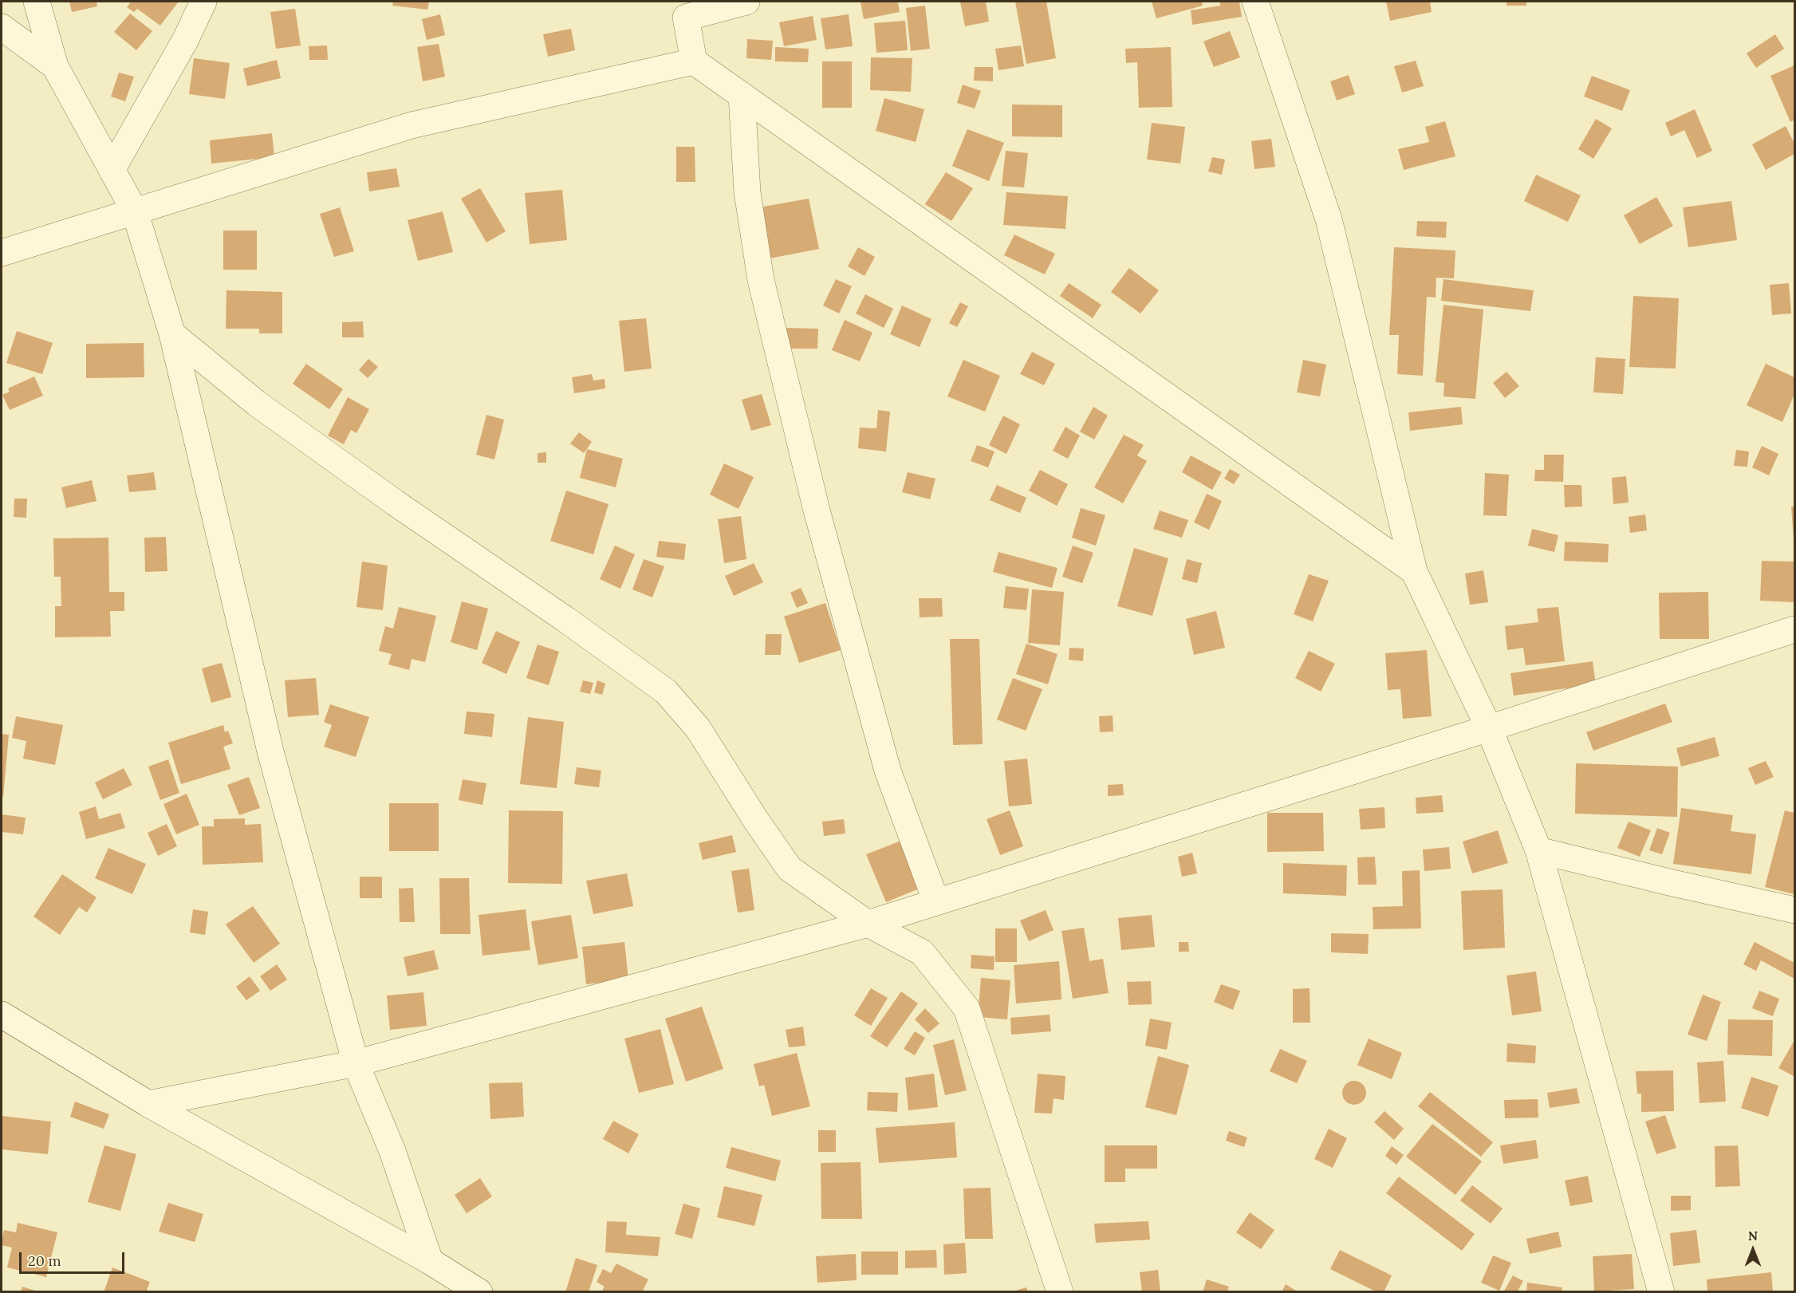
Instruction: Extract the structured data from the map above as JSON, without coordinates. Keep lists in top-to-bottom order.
{
  "scale_bar": "20 m",
  "north": "top"
}
